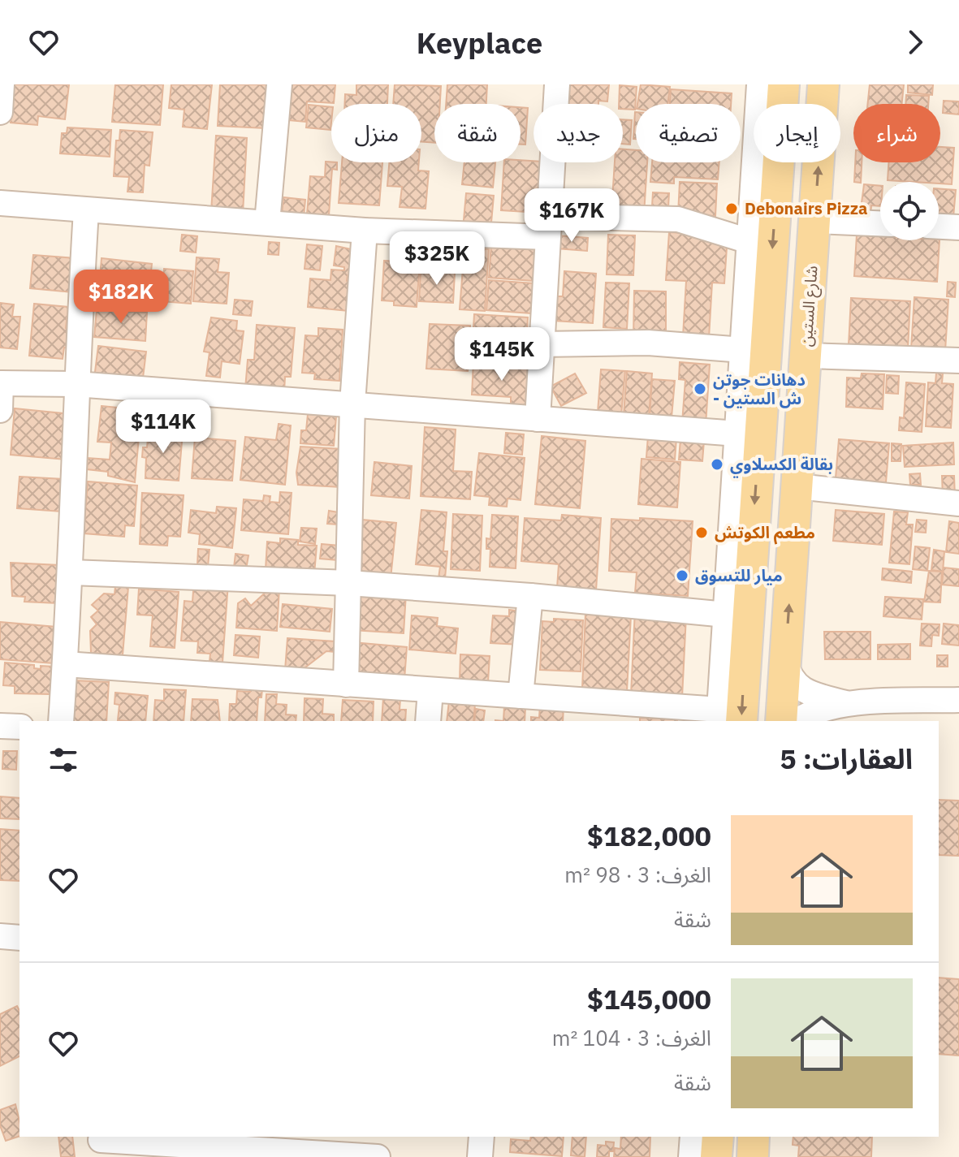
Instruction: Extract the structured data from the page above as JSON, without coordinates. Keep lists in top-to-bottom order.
{
  "streets": {
    "main road": ["شارع الستين"]
  },
  "places": [
    "Debonairs Pizza",
    "دهانات جوتن - ش الستين",
    "بقالة الكسلاوي",
    "مطعم الكوتش",
    "ميار للتسوق"
  ],
  "page": {
    "header": "Keyplace",
    "chip": [
      "شراء",
      "إيجار",
      "تصفية",
      "جديد",
      "شقة",
      "منزل"
    ],
    "price": [
      "$167K",
      "$325K",
      "$182K",
      "$145K",
      "$114K"
    ],
    "heading": "العقارات: 5",
    "list": [
      {
        "name": "$182,000",
        "note": "الغرف: 3 · 98 m² · شقة"
      },
      {
        "name": "$145,000",
        "note": "الغرف: 3 · 104 m² · شقة"
      }
    ]
  }
}
